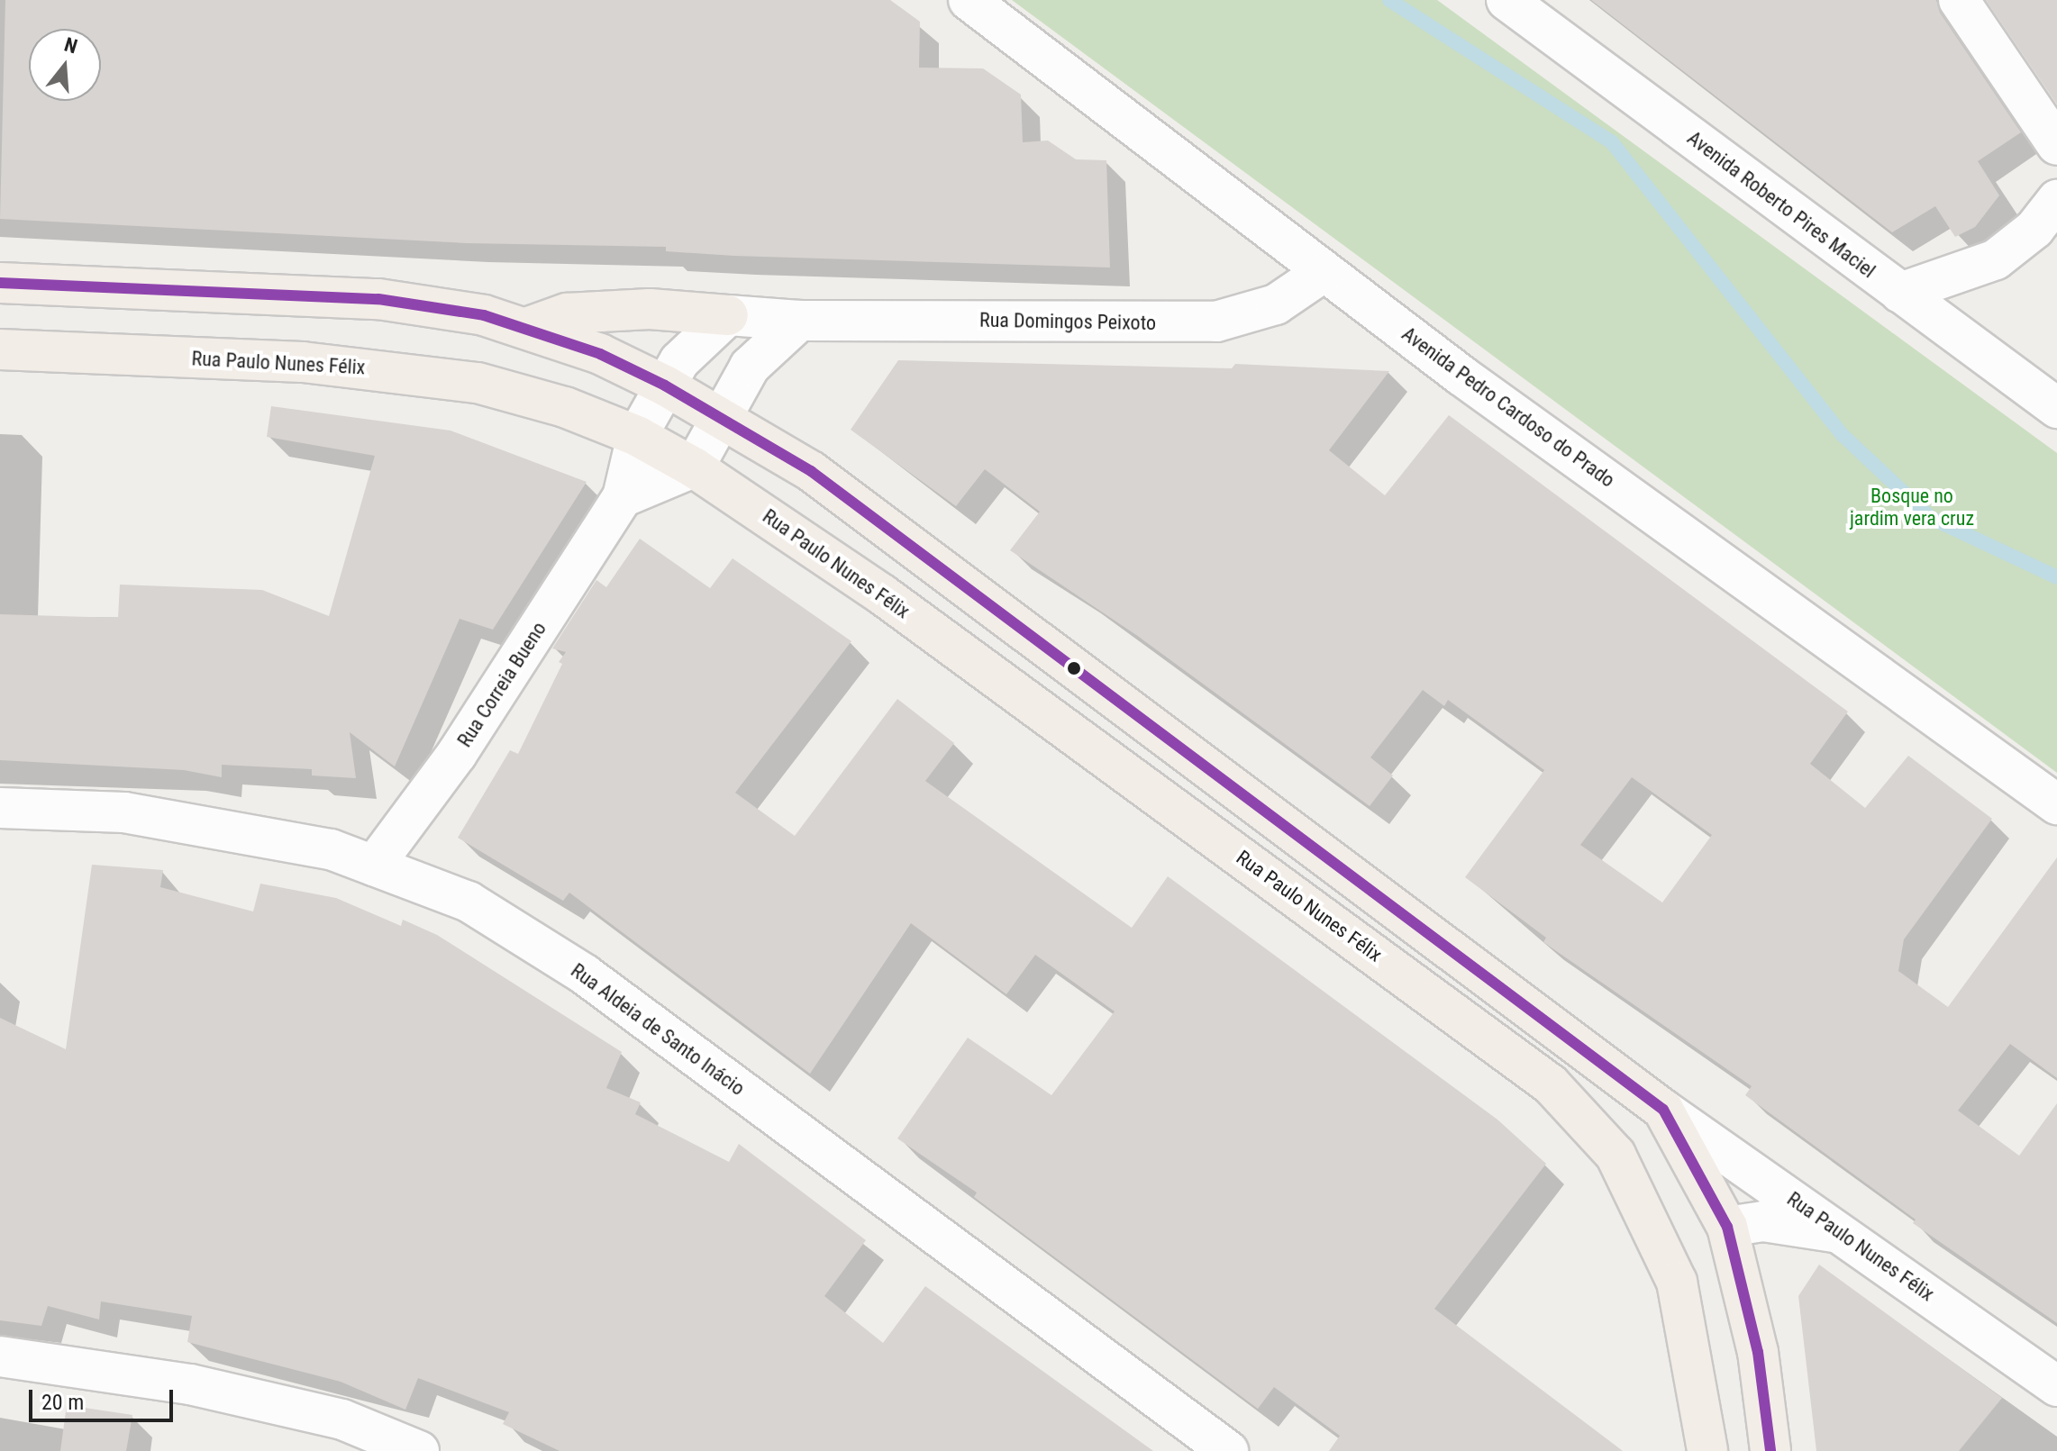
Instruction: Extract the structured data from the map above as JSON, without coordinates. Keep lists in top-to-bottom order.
{
  "streets": {
    "main road": ["Rua Paulo Nunes Félix"],
    "street": [
      "Avenida Roberto Pires Maciel",
      "Rua Domingos Peixoto",
      "Avenida Pedro Cardoso do Prado",
      "Rua Correia Bueno",
      "Rua Aldeia de Santo Inácio"
    ]
  },
  "crossings": [
    ["Rua Domingos Peixoto", "Avenida Pedro Cardoso do Prado"],
    ["Rua Paulo Nunes Félix", "Rua Correia Bueno"],
    ["Rua Correia Bueno", "Rua Aldeia de Santo Inácio"]
  ],
  "parks": ["Bosque no jardim vera cruz"],
  "scale_bar": "20 m",
  "north": "top"
}
